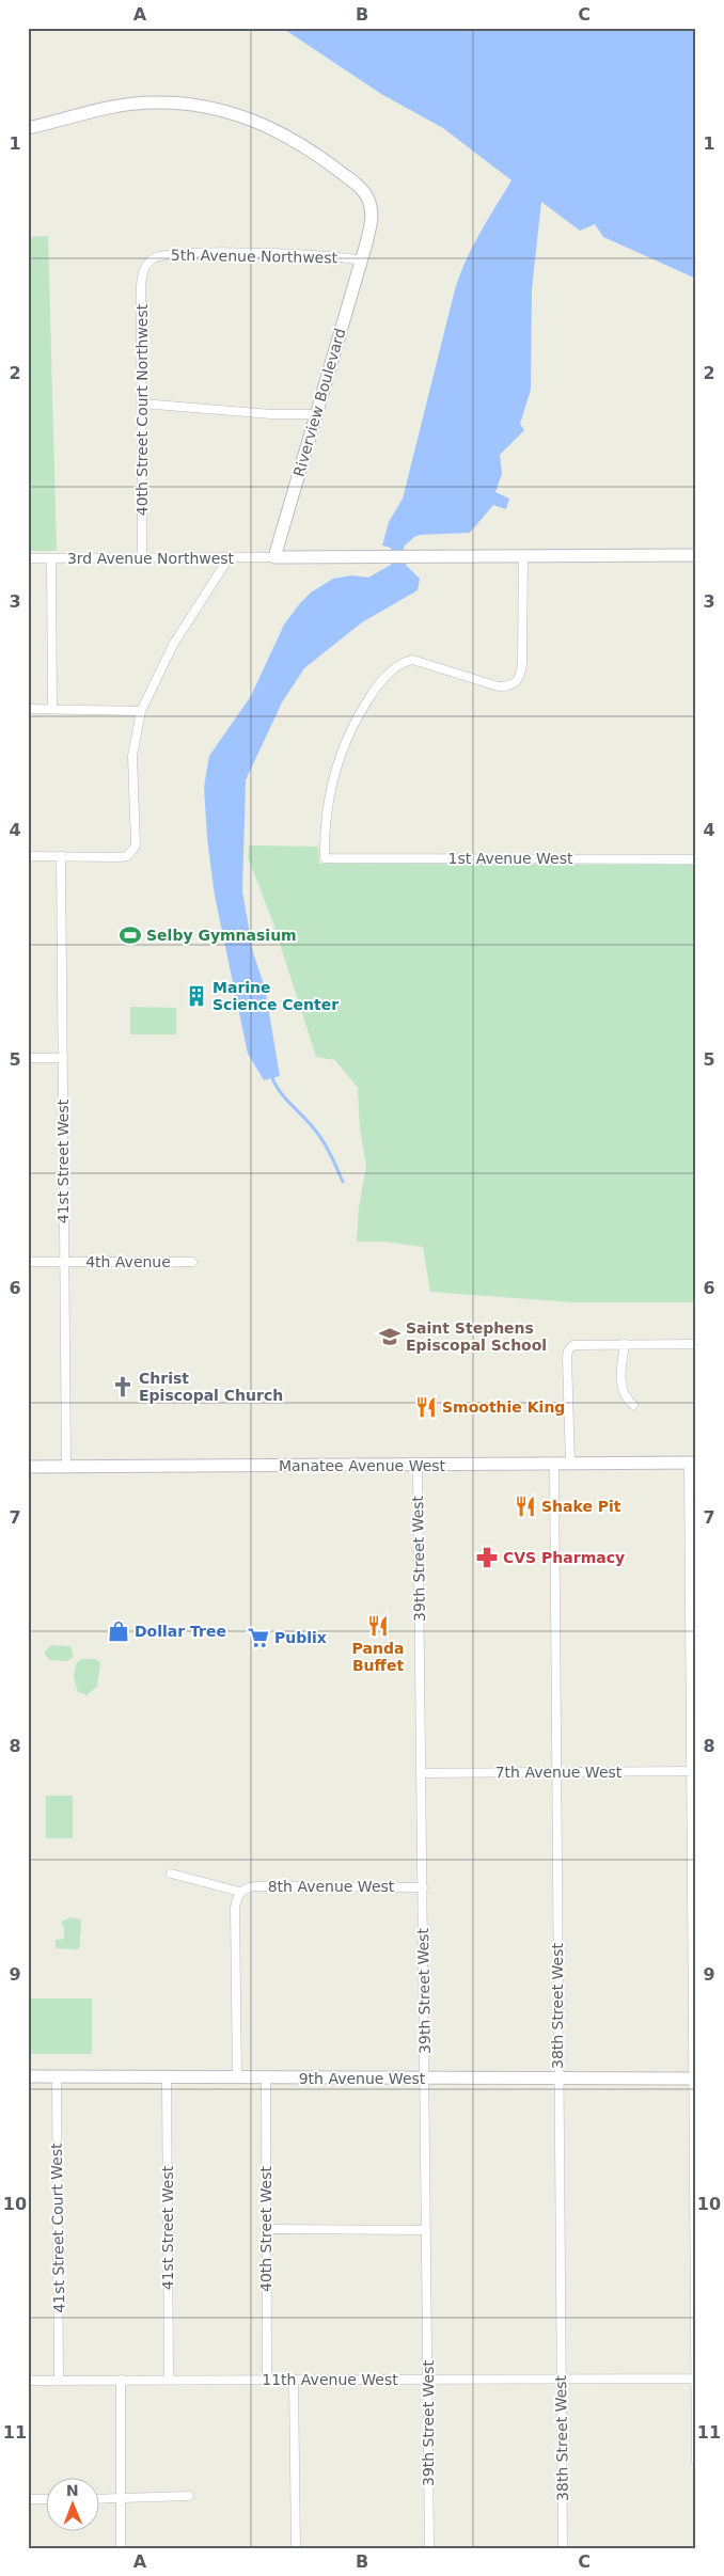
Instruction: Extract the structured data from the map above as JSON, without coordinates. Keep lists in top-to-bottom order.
{
  "streets": {
    "street": [
      "5th Avenue Northwest",
      "Riverview Boulevard",
      "40th Street Court Northwest",
      "3rd Avenue Northwest",
      "1st Avenue West",
      "41st Street West",
      "4th Avenue",
      "Manatee Avenue West",
      "39th Street West",
      "7th Avenue West",
      "8th Avenue West",
      "38th Street West",
      "9th Avenue West",
      "41st Street Court West",
      "40th Street West",
      "11th Avenue West"
    ]
  },
  "crossings": [
    ["5th Avenue Northwest", "Riverview Boulevard"],
    ["5th Avenue Northwest", "40th Street Court Northwest"],
    ["Riverview Boulevard", "3rd Avenue Northwest"],
    ["40th Street Court Northwest", "3rd Avenue Northwest"],
    ["41st Street West", "4th Avenue"],
    ["41st Street West", "Manatee Avenue West"],
    ["41st Street West", "9th Avenue West"],
    ["41st Street West", "11th Avenue West"],
    ["Manatee Avenue West", "39th Street West"],
    ["Manatee Avenue West", "38th Street West"],
    ["39th Street West", "7th Avenue West"],
    ["39th Street West", "8th Avenue West"],
    ["39th Street West", "9th Avenue West"],
    ["39th Street West", "11th Avenue West"],
    ["7th Avenue West", "38th Street West"],
    ["38th Street West", "9th Avenue West"],
    ["38th Street West", "11th Avenue West"],
    ["9th Avenue West", "41st Street Court West"],
    ["9th Avenue West", "40th Street West"],
    ["41st Street Court West", "11th Avenue West"],
    ["40th Street West", "11th Avenue West"]
  ],
  "places": {
    "sports": ["Selby Gymnasium"],
    "building": ["Marine Science Center"],
    "school or university": ["Saint Stephens Episcopal School"],
    "church": ["Christ Episcopal Church"],
    "restaurant": ["Smoothie King", "Shake Pit", "Panda Buffet"],
    "pharmacy": ["CVS Pharmacy"],
    "shop": ["Dollar Tree"],
    "supermarket": ["Publix"]
  },
  "north": "top",
  "grid": {
    "columns": ["A", "B", "C"],
    "rows": [
      "1",
      "2",
      "3",
      "4",
      "5",
      "6",
      "7",
      "8",
      "9",
      "10",
      "11"
    ]
  }
}
